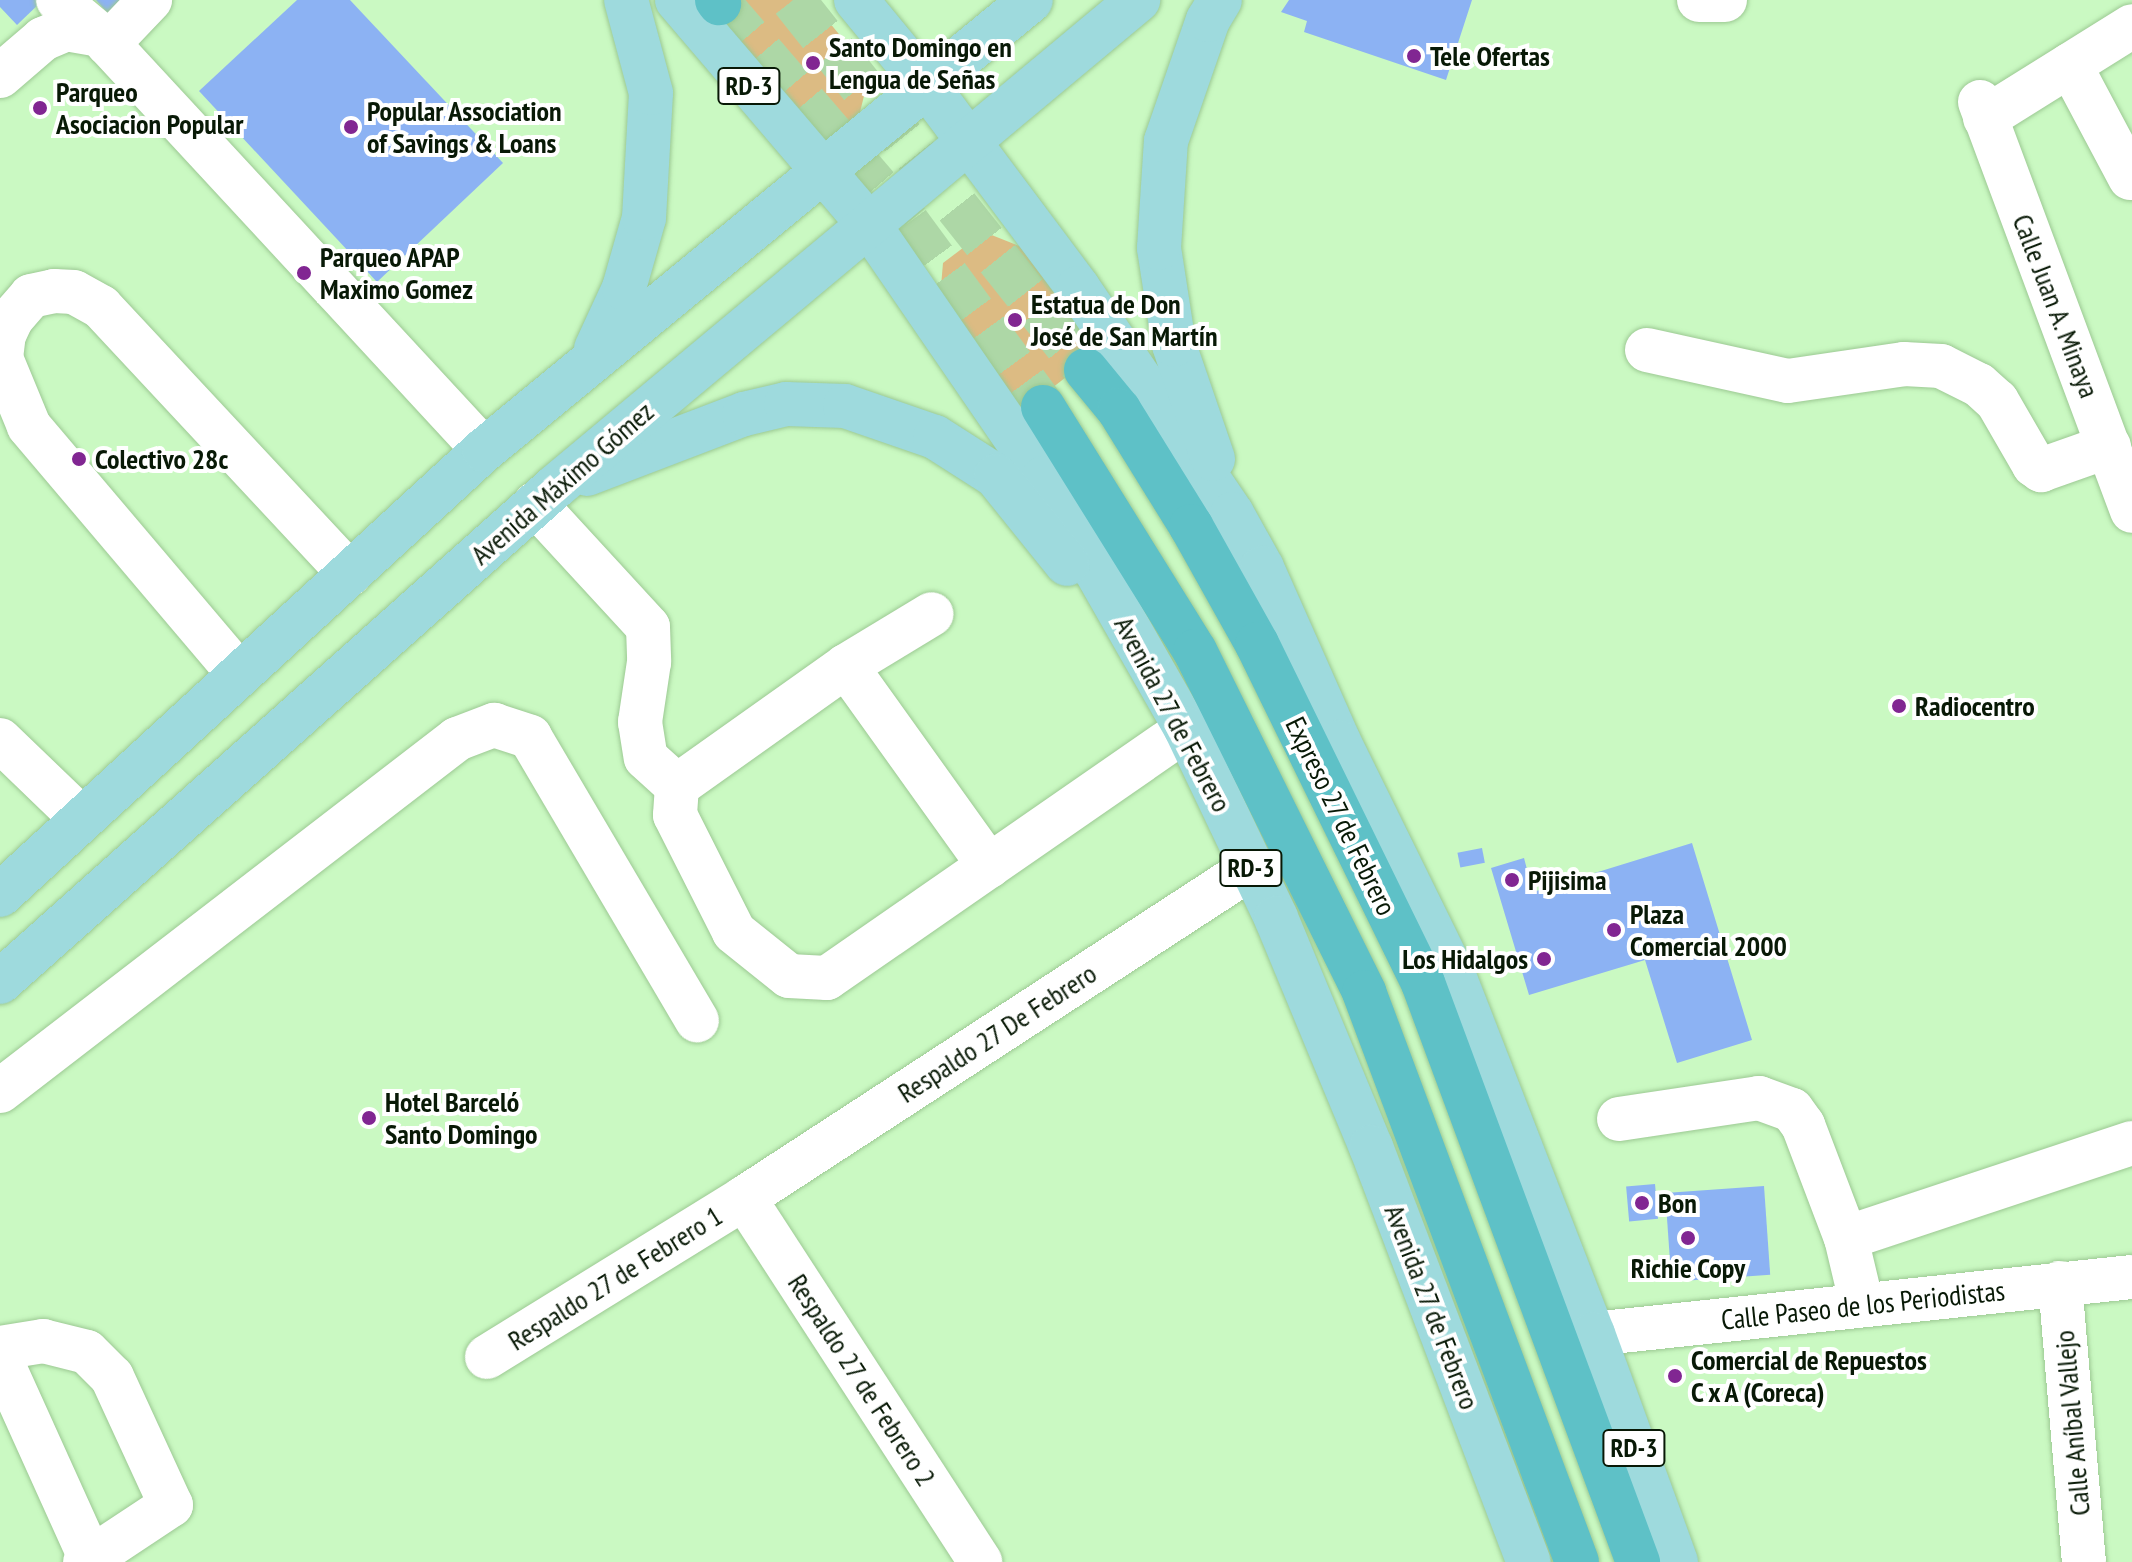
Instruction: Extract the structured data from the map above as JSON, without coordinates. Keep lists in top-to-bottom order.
{
  "streets": {
    "highway": ["RD-3", "Expreso 27 de Febrero"],
    "main road": ["Avenida Máximo Gómez", "Avenida 27 de Febrero"],
    "street": [
      "Calle Juan A. Minaya",
      "Respaldo 27 De Febrero",
      "Respaldo 27 de Febrero 1",
      "Calle Paseo de los Periodistas",
      "Respaldo 27 de Febrero 2",
      "Calle Aníbal Vallejo"
    ]
  },
  "crossings": [
    ["RD-3", "Avenida Máximo Gómez"],
    ["RD-3", "Calle Paseo de los Periodistas"],
    ["Avenida Máximo Gómez", "Avenida 27 de Febrero"],
    ["Avenida 27 de Febrero", "Respaldo 27 De Febrero"],
    ["Respaldo 27 De Febrero", "Respaldo 27 de Febrero 1"],
    ["Respaldo 27 De Febrero", "Respaldo 27 de Febrero 2"],
    ["Respaldo 27 de Febrero 1", "Respaldo 27 de Febrero 2"],
    ["Calle Paseo de los Periodistas", "Calle Aníbal Vallejo"]
  ],
  "places": [
    "Tele Ofertas",
    "Santo Domingo en Lengua de Señas",
    "Parqueo Asociacion Popular",
    "Popular Association of Savings & Loans",
    "Parqueo APAP Maximo Gomez",
    "Estatua de Don José de San Martín",
    "Colectivo 28c",
    "Radiocentro",
    "Pijisima",
    "Plaza Comercial 2000",
    "Los Hidalgos",
    "Hotel Barceló Santo Domingo",
    "Bon",
    "Richie Copy",
    "Comercial de Repuestos C x A (Coreca)"
  ]
}
